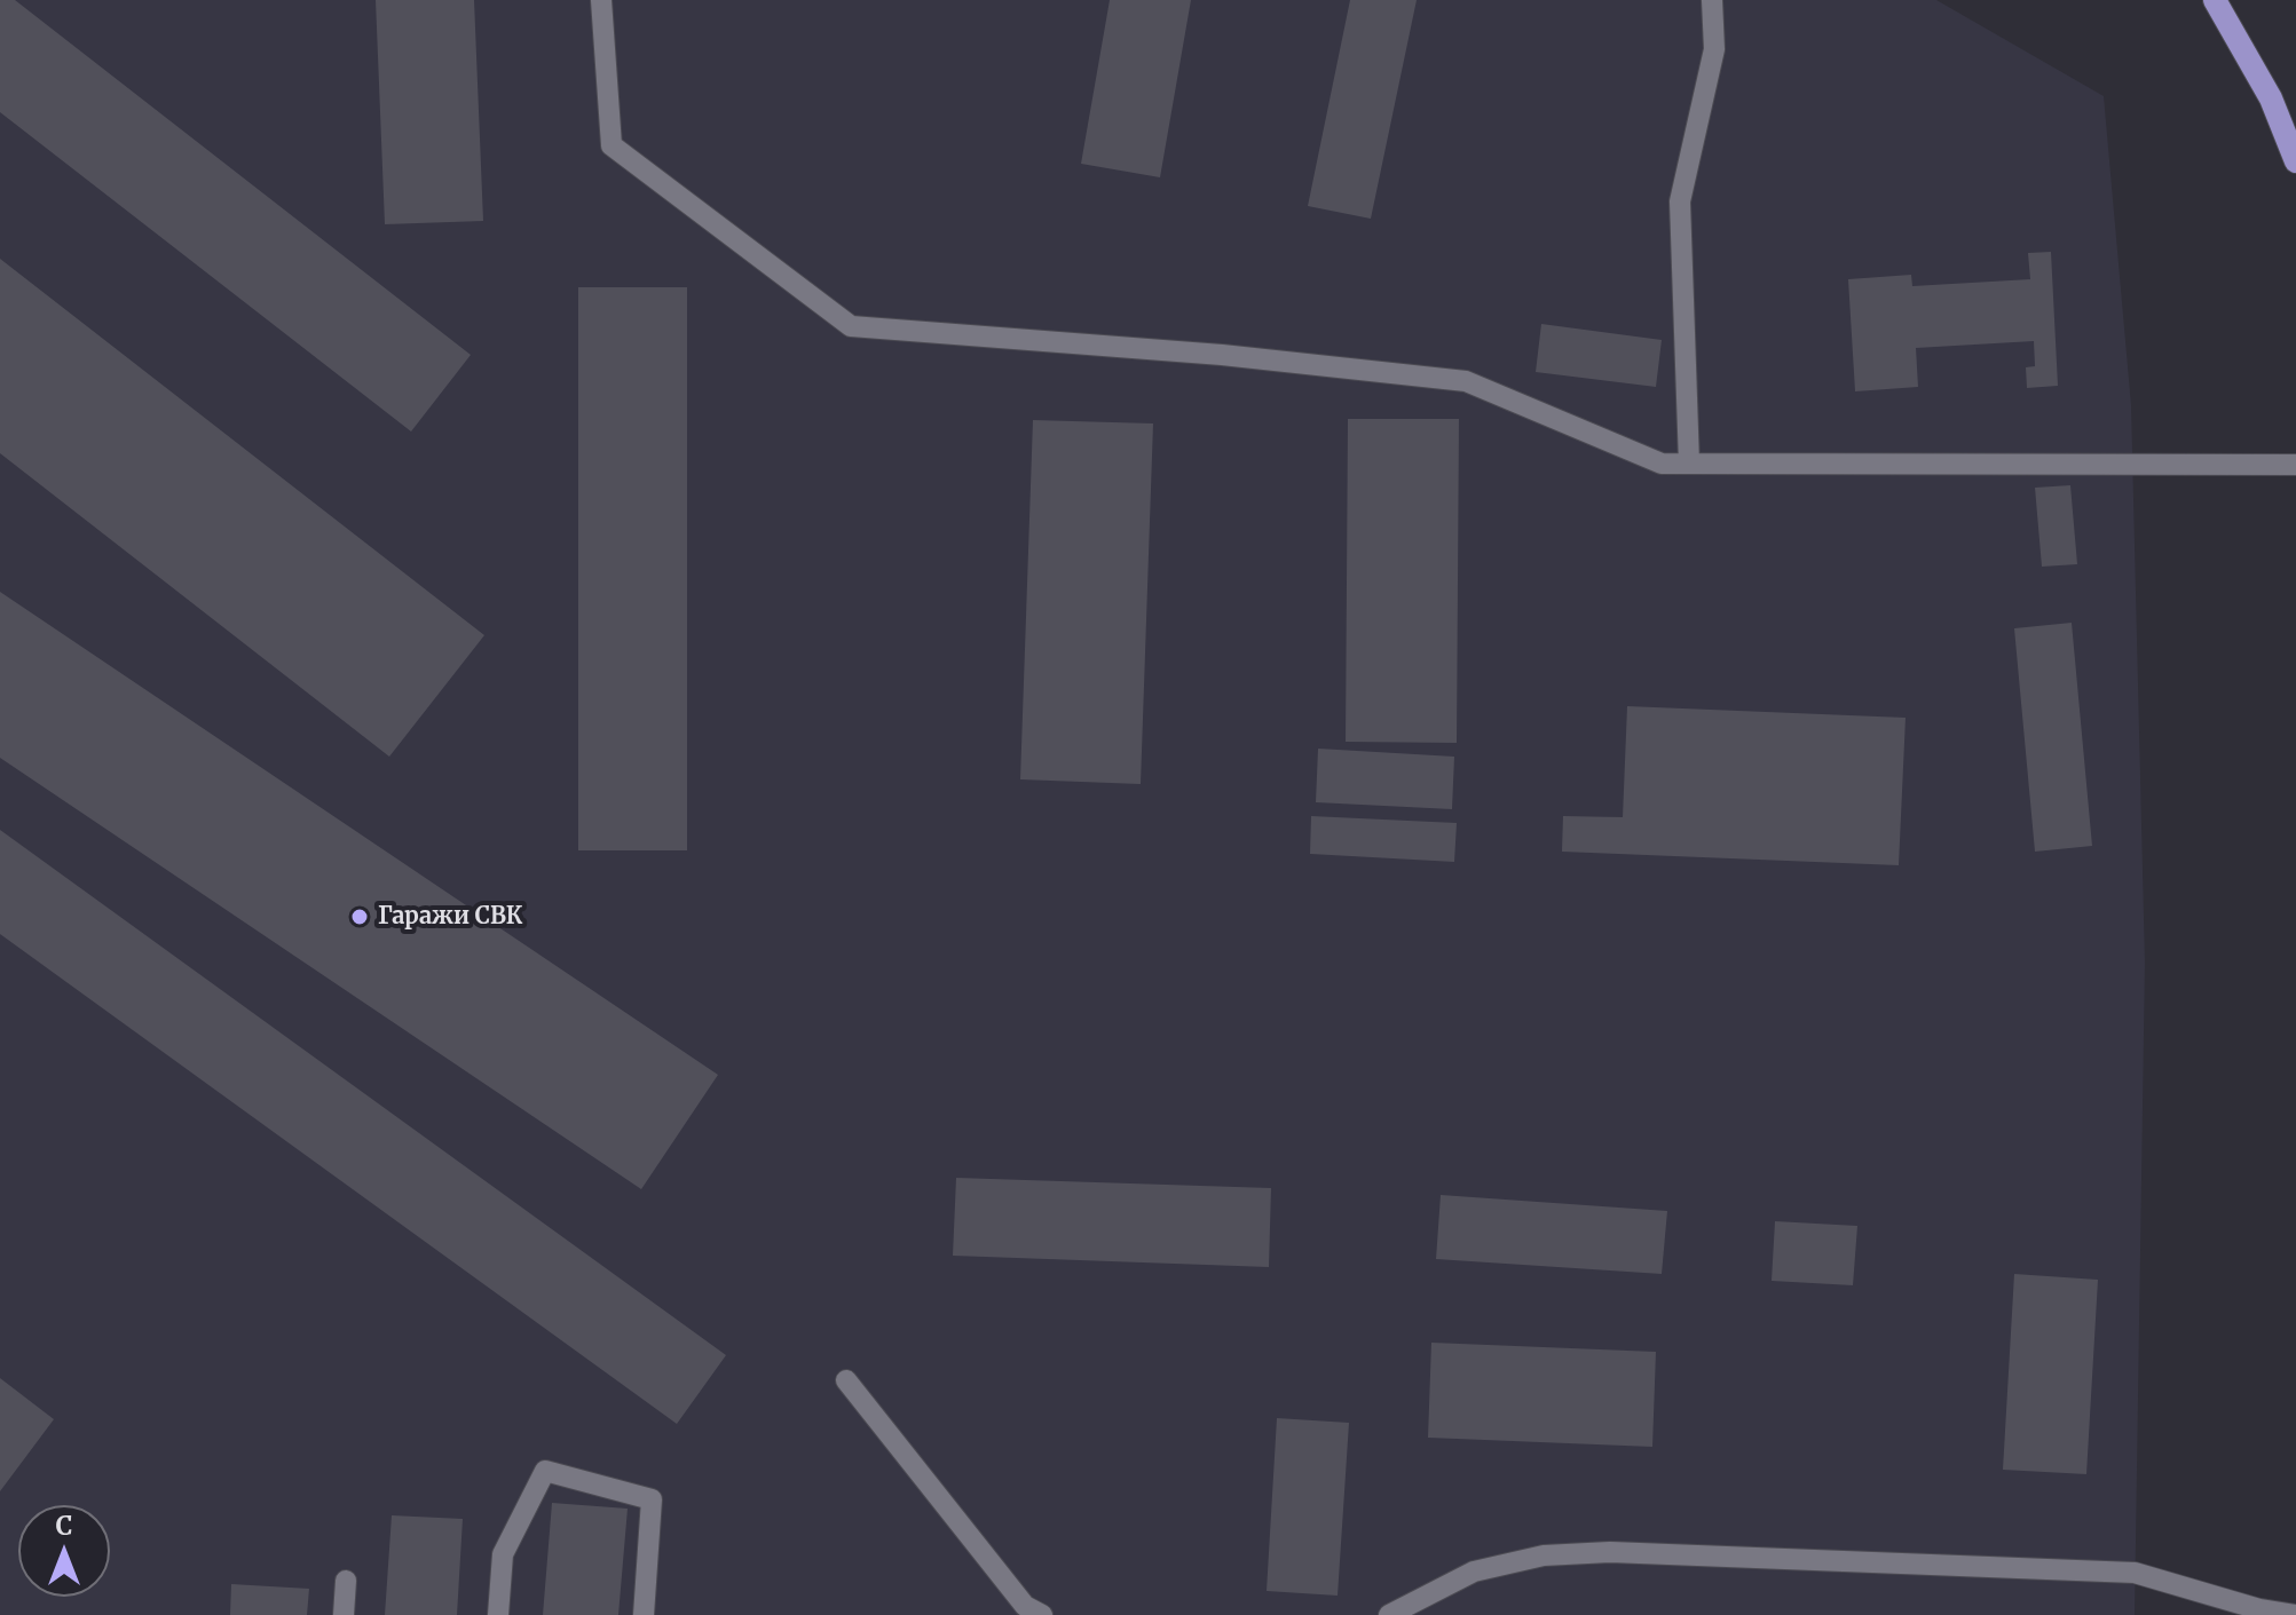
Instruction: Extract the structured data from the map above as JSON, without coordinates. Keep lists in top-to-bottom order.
{
  "places": ["Гаражи СВК"],
  "north": "top"
}
